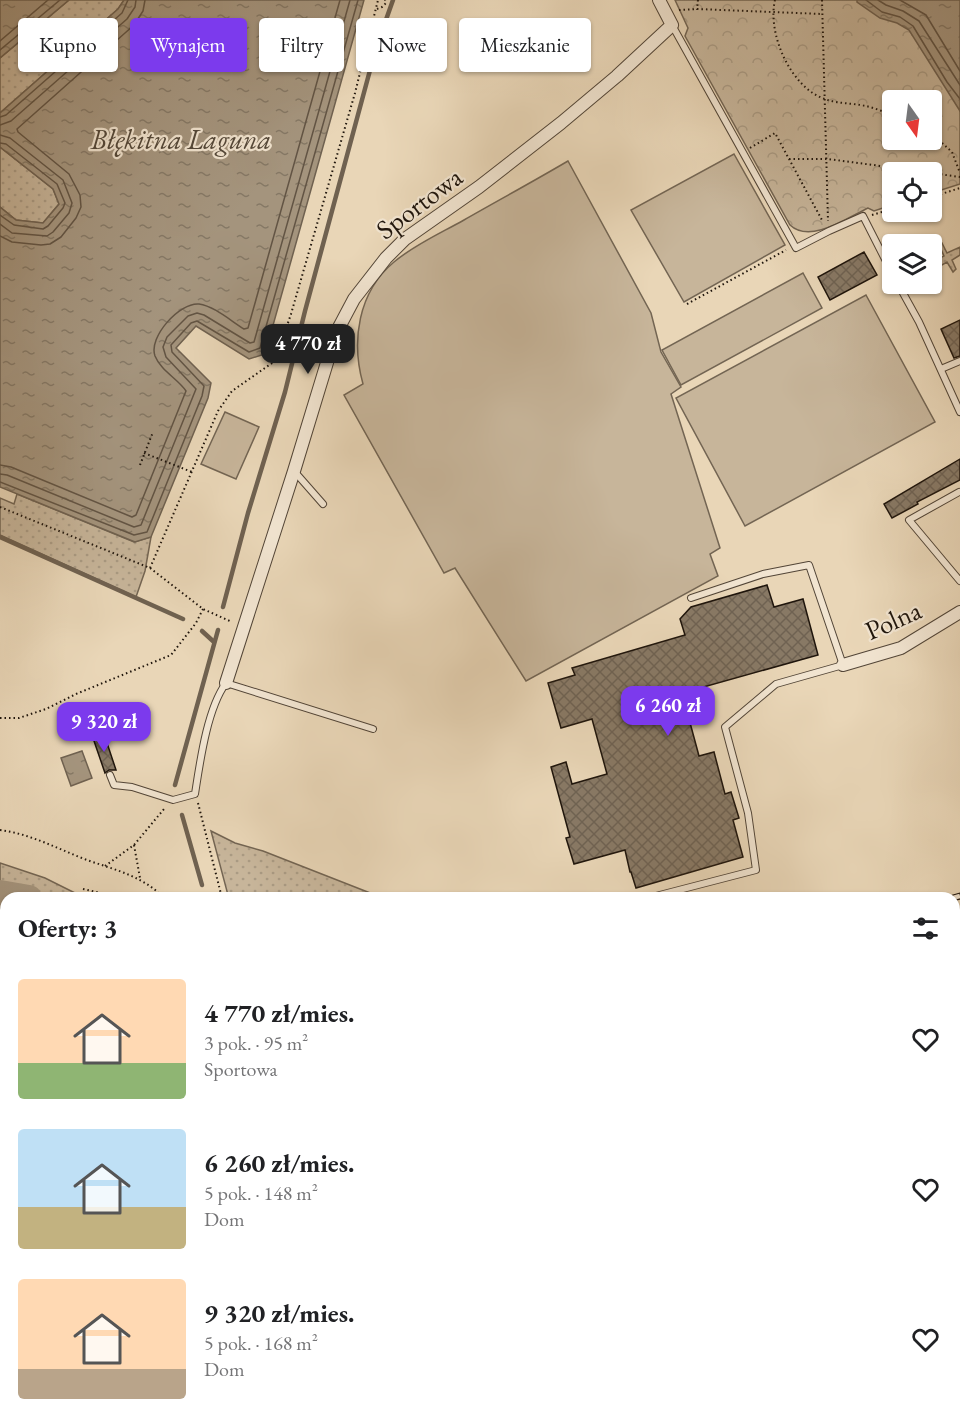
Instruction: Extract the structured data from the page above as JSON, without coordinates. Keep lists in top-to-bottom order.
{
  "streets": {
    "street": ["Sportowa", "Polna"]
  },
  "water": ["Błękitna Laguna"],
  "north": "bottom",
  "page": {
    "chip": [
      "Kupno",
      "Wynajem",
      "Filtry",
      "Nowe",
      "Mieszkanie"
    ],
    "price": ["4 770 zł", "6 260 zł", "9 320 zł"],
    "heading": "Oferty: 3",
    "list": [
      {
        "name": "4 770 zł/mies.",
        "note": "3 pok. · 95 m² · Sportowa"
      },
      {
        "name": "6 260 zł/mies.",
        "note": "5 pok. · 148 m² · Dom"
      },
      {
        "name": "9 320 zł/mies.",
        "note": "5 pok. · 168 m² · Dom"
      }
    ]
  }
}
